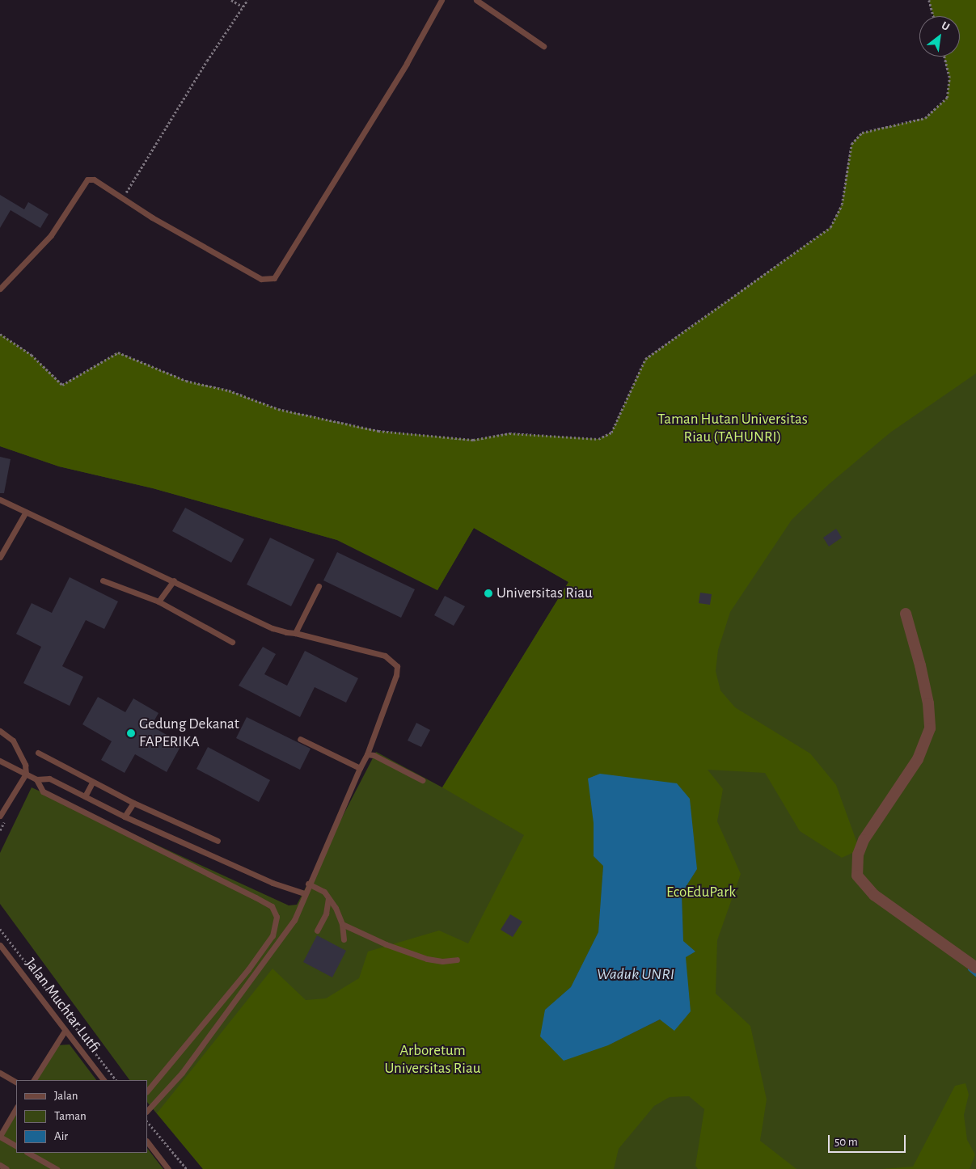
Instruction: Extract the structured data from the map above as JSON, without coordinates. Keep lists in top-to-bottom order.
{
  "streets": {
    "lane": ["Jalan Muchtar Lutfi"]
  },
  "water": ["Waduk UNRI"],
  "parks": ["Taman Hutan Universitas Riau (TAHUNRI)", "EcoEduPark", "Arboretum Universitas Riau"],
  "places": ["Universitas Riau", "Gedung Dekanat FAPERIKA"],
  "legend": ["Jalan", "Taman", "Air"],
  "scale_bar": "50 m",
  "north": "top right"
}
